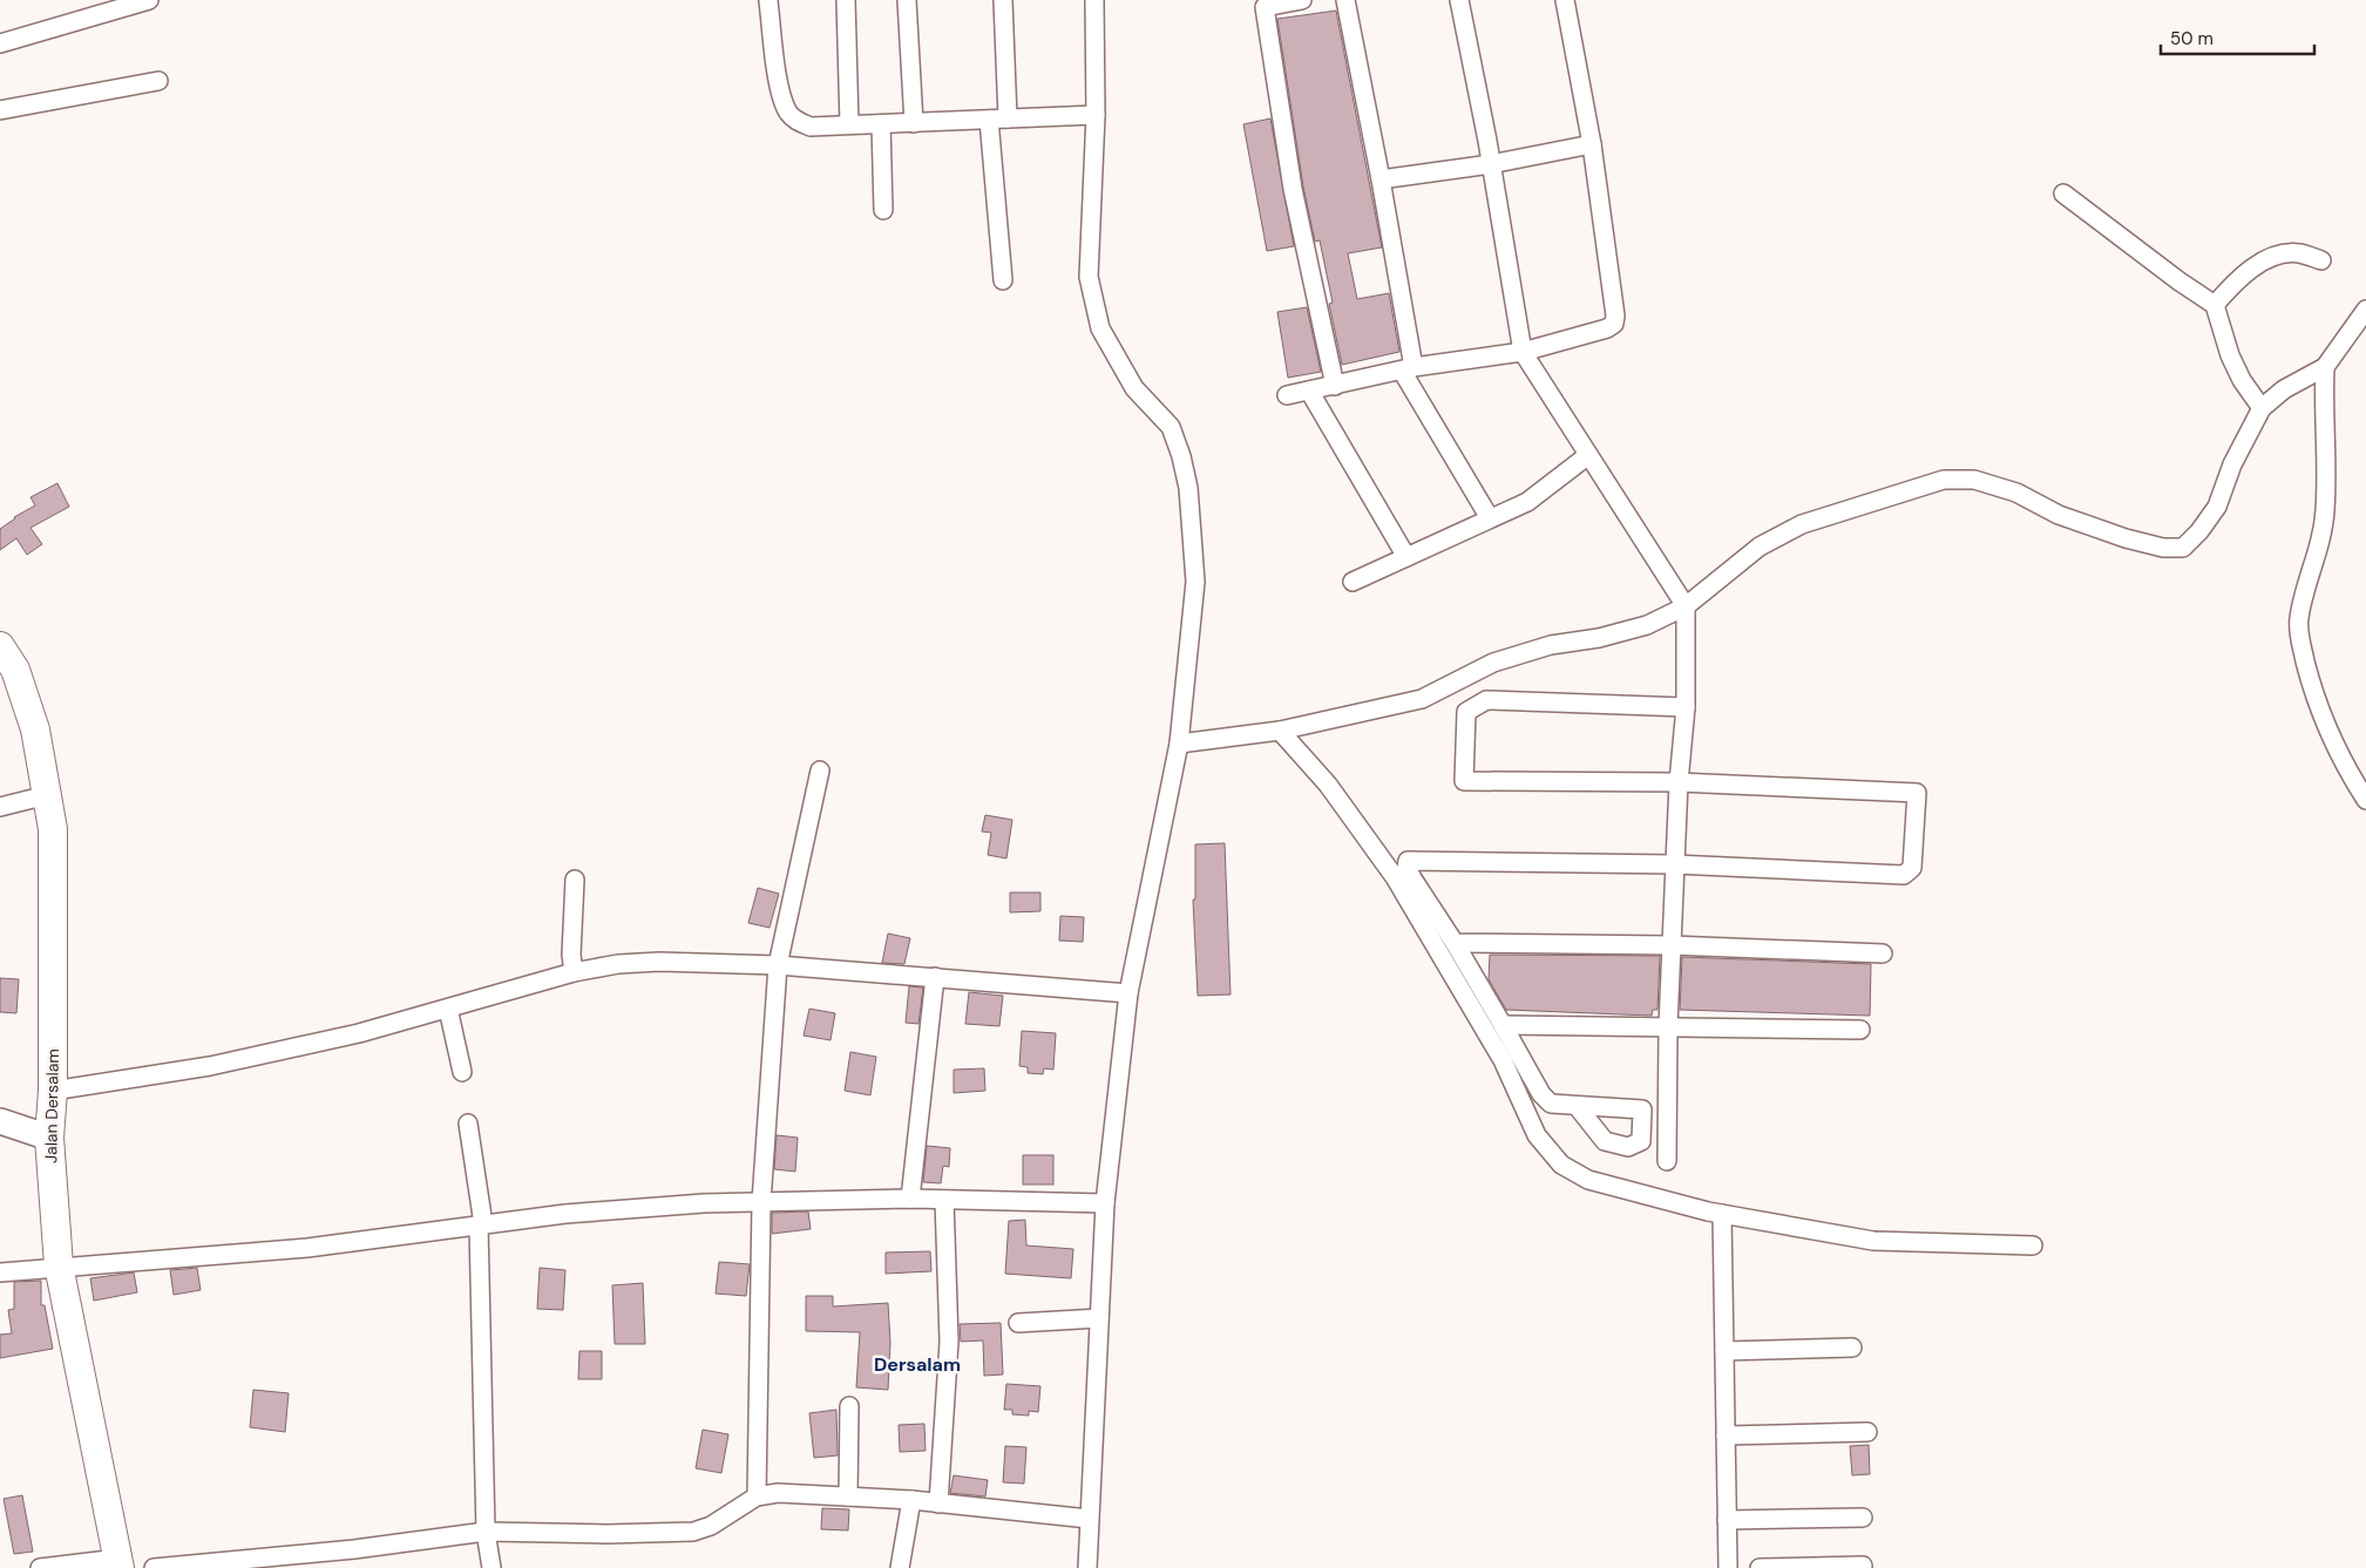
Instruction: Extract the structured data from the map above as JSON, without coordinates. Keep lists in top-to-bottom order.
{
  "streets": {
    "main road": ["Jalan Dersalam"]
  },
  "districts": ["Dersalam"],
  "scale_bar": "50 m"
}
